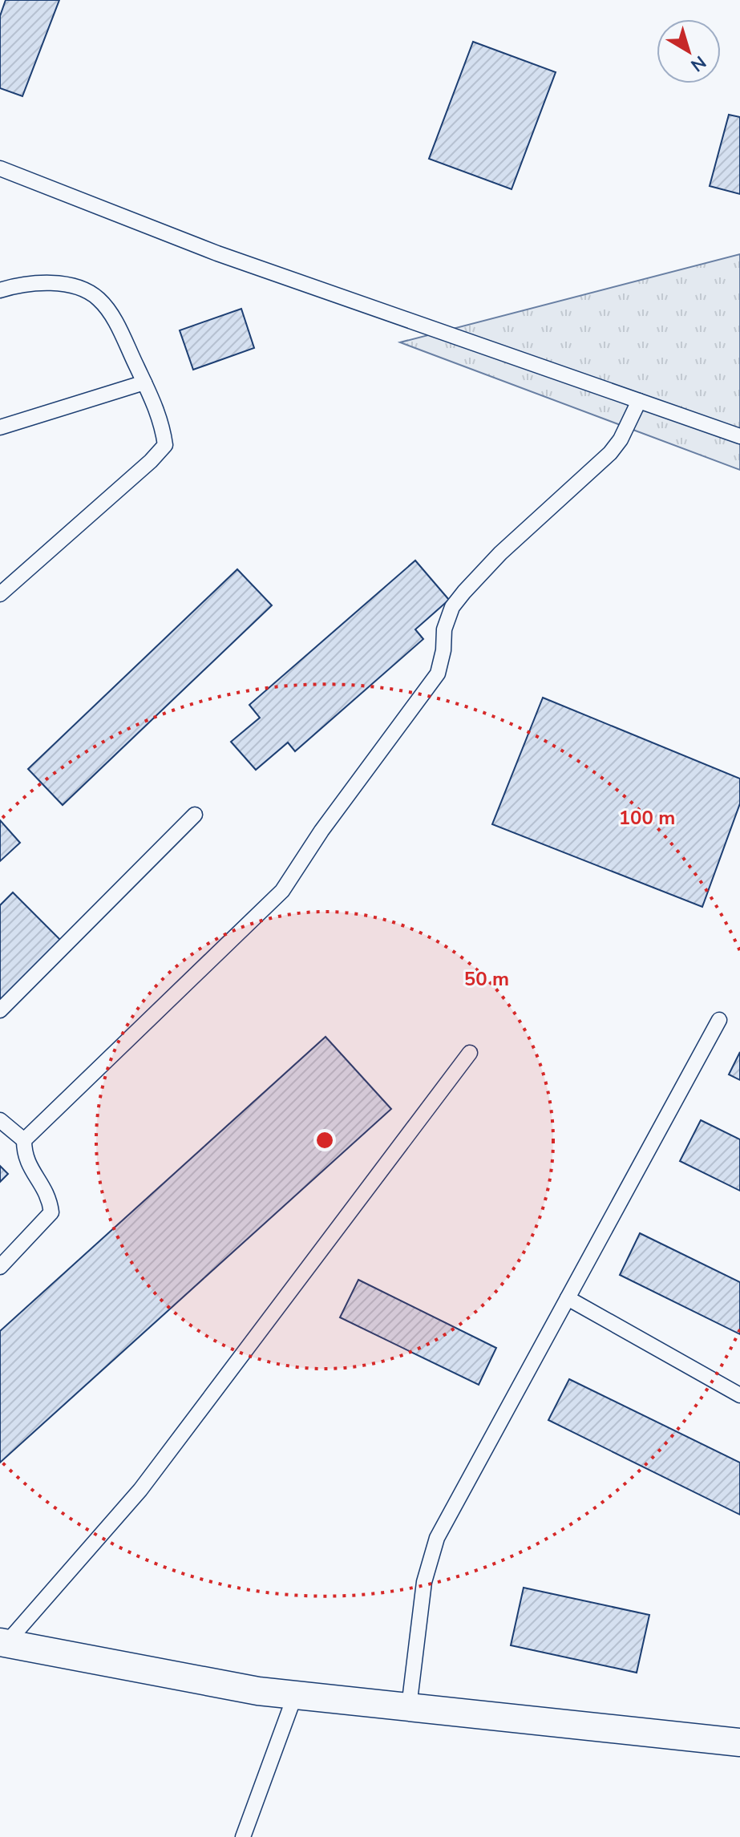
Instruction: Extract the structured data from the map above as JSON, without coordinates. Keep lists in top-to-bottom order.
{
  "north": "bottom right",
  "rings": ["100 m", "50 m"]
}
